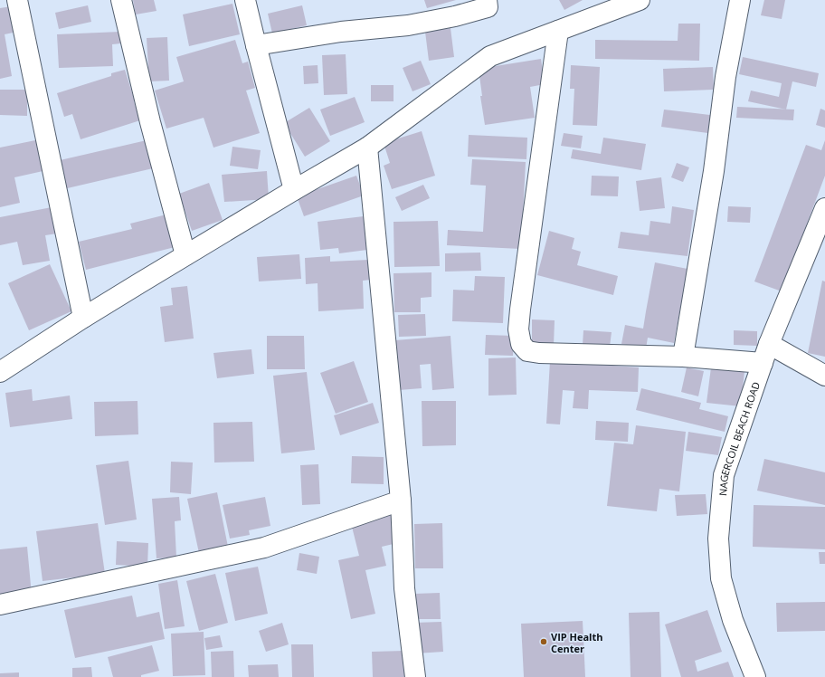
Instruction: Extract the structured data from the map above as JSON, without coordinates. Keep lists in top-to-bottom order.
{
  "streets": {
    "street": ["NAGERCOIL BEACH ROAD"]
  },
  "places": ["VIP Health Center"]
}
